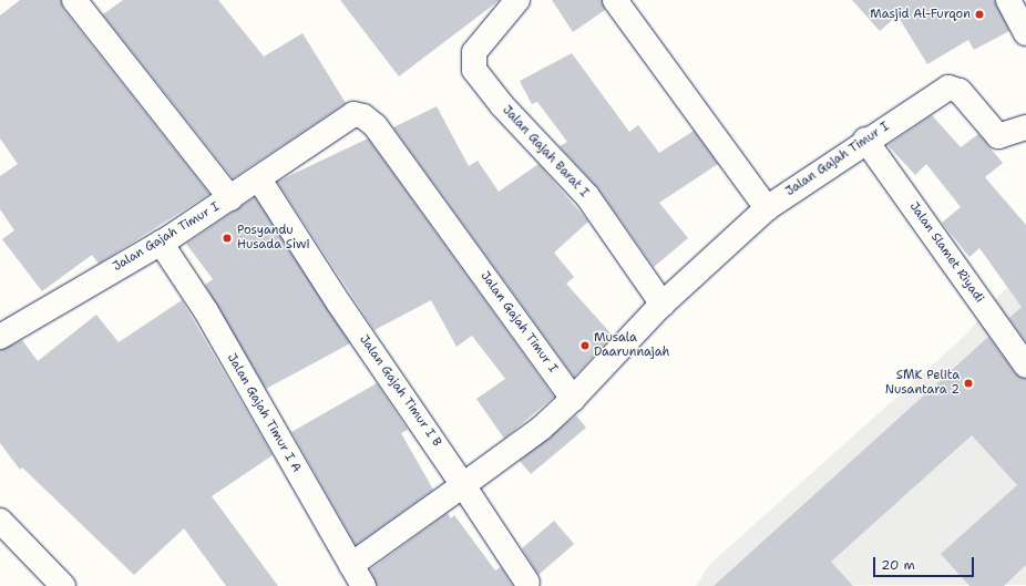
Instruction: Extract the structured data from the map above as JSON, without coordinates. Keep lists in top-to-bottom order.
{
  "streets": {
    "street": [
      "Jalan Gajah Barat I",
      "Jalan Gajah Timur I",
      "Jalan Slamet Riyadi",
      "Jalan Gajah Timur I B",
      "Jalan Gajah Timur I A"
    ]
  },
  "crossings": [
    ["Jalan Gajah Barat I", "Jalan Gajah Timur I"],
    ["Jalan Gajah Timur I", "Jalan Slamet Riyadi"],
    ["Jalan Gajah Timur I", "Jalan Gajah Timur I B"],
    ["Jalan Gajah Timur I", "Jalan Gajah Timur I A"]
  ],
  "places": [
    "Masjid Al-Furqon",
    "Posyandu Husada Siwi",
    "Musala Daarunnajah",
    "SMK Pelita Nusantara 2"
  ],
  "scale_bar": "20 m"
}
